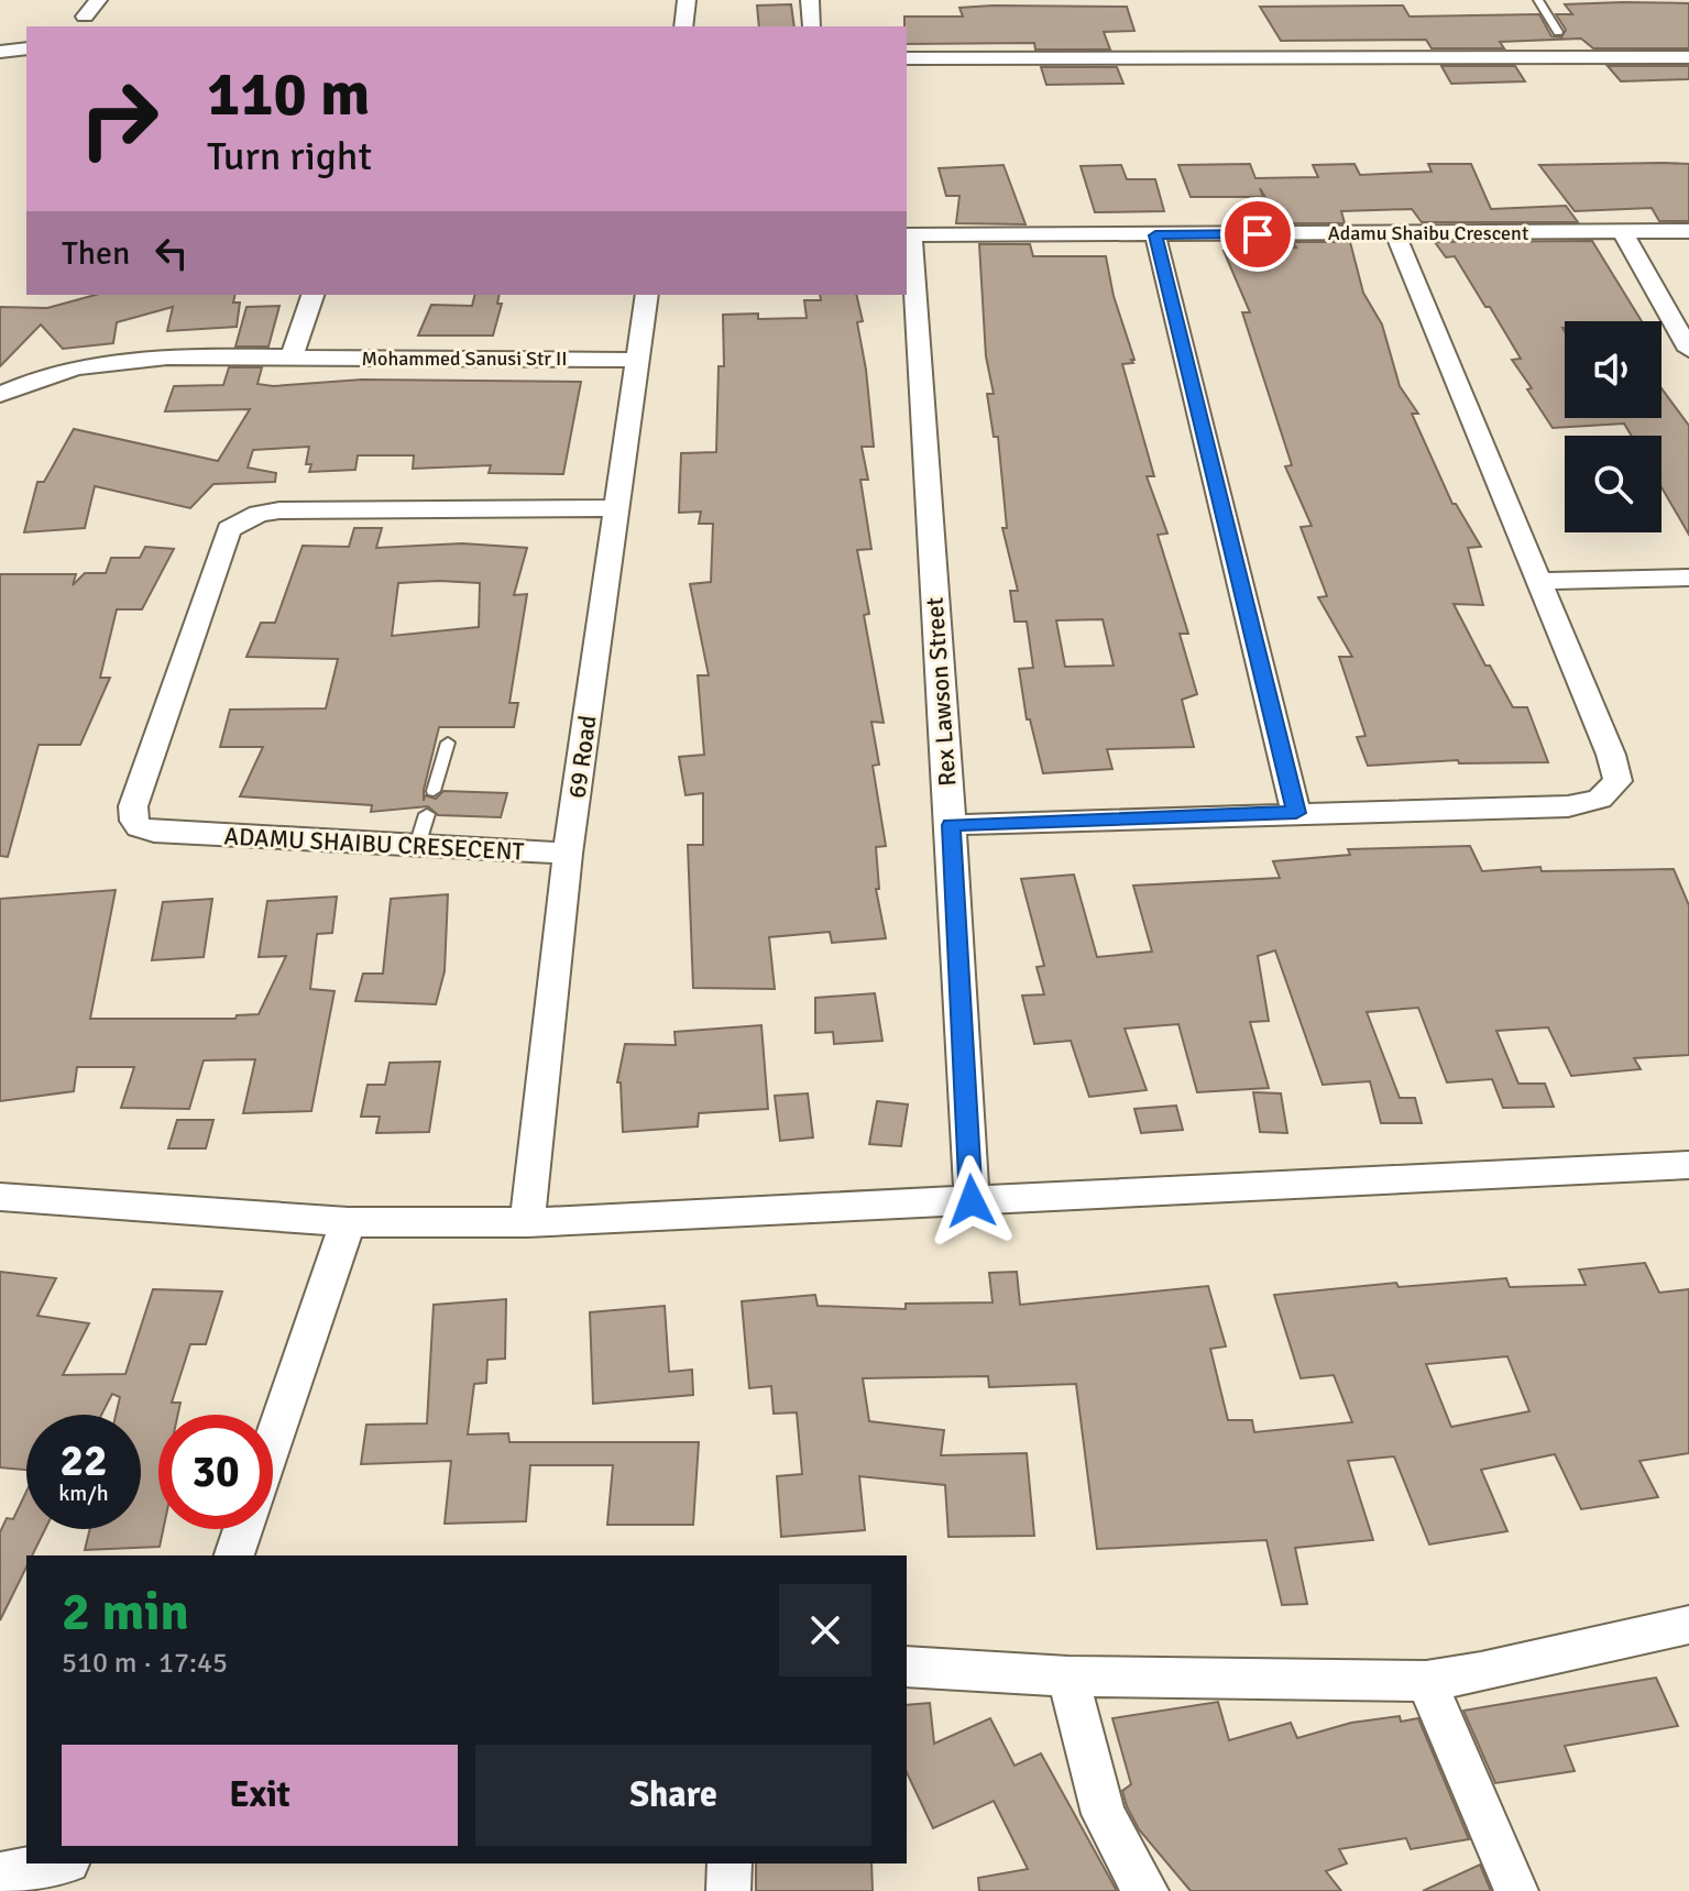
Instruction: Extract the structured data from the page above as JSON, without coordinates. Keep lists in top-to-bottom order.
{
  "streets": {
    "street": [
      "Adamu Shaibu Crescent",
      "Mohammed Sanusi Str II",
      "Rex Lawson Street",
      "69 Road",
      "ADAMU SHAIBU CRESECENT"
    ]
  },
  "crossings": [
    ["Adamu Shaibu Crescent", "Rex Lawson Street"],
    ["Mohammed Sanusi Str II", "69 Road"],
    ["69 Road", "ADAMU SHAIBU CRESECENT"]
  ],
  "page": {
    "turn": ["110 m", "Turn right"],
    "then": "Then",
    "speed": "22 km/h",
    "limit": "30",
    "heading": ["2 min", "510 m · 17:45"],
    "buttons": ["Exit", "Share"]
  }
}
